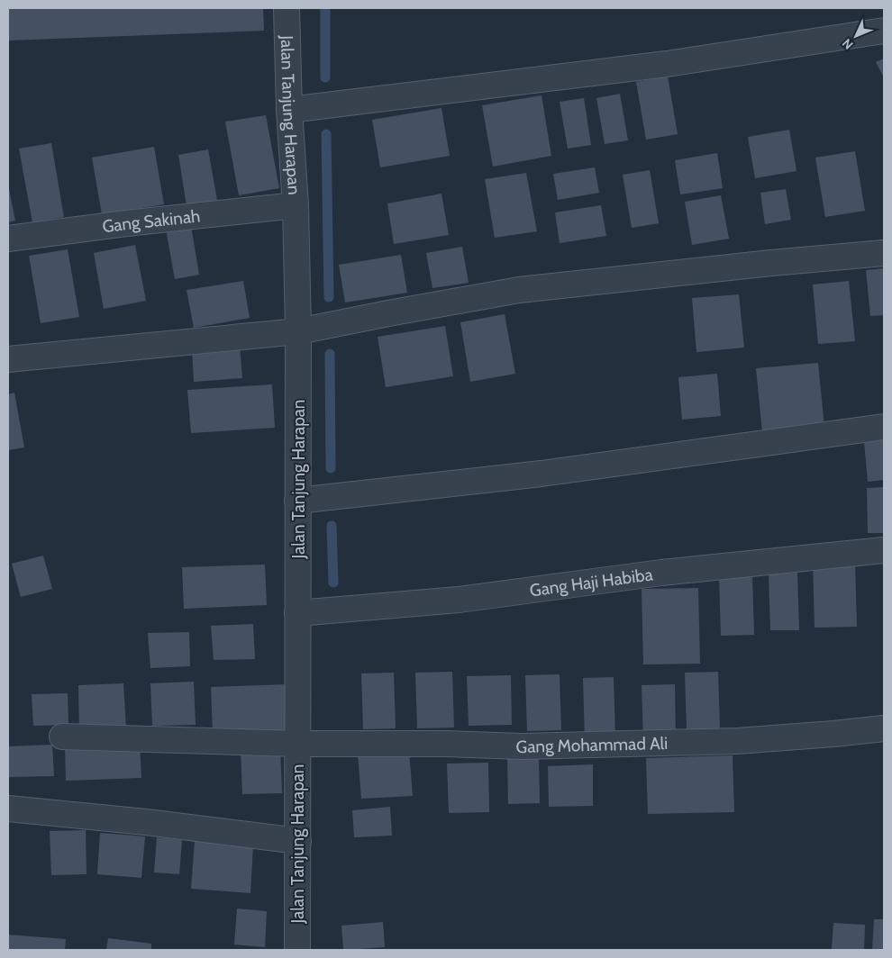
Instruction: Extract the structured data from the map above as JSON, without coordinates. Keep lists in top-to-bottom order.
{
  "streets": {
    "street": [
      "Jalan Tanjung Harapan",
      "Gang Sakinah",
      "Gang Haji Habiba",
      "Gang Mohammad Ali"
    ]
  },
  "crossings": [
    ["Jalan Tanjung Harapan", "Gang Sakinah"],
    ["Jalan Tanjung Harapan", "Gang Haji Habiba"],
    ["Jalan Tanjung Harapan", "Gang Mohammad Ali"]
  ],
  "north": "bottom left"
}
